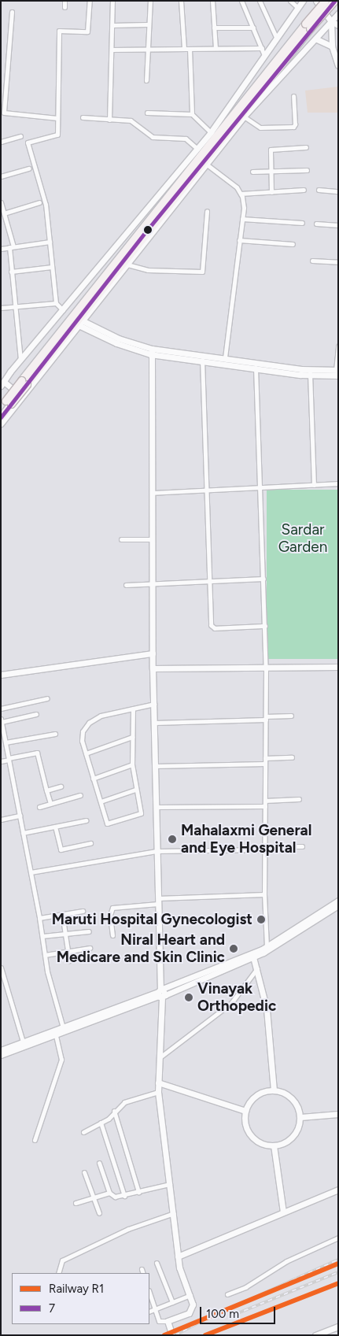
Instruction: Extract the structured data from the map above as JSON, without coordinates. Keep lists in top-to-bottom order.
{
  "parks": ["Sardar Garden"],
  "places": [
    "Mahalaxmi General and Eye Hospital",
    "Maruti Hospital Gynecologist",
    "Niral Heart and Medicare and Skin Clinic",
    "Vinayak Orthopedic"
  ],
  "lines": ["transit line 7", "rail line R1"],
  "legend": ["Railway R1", "7"],
  "scale_bar": "100 m"
}
